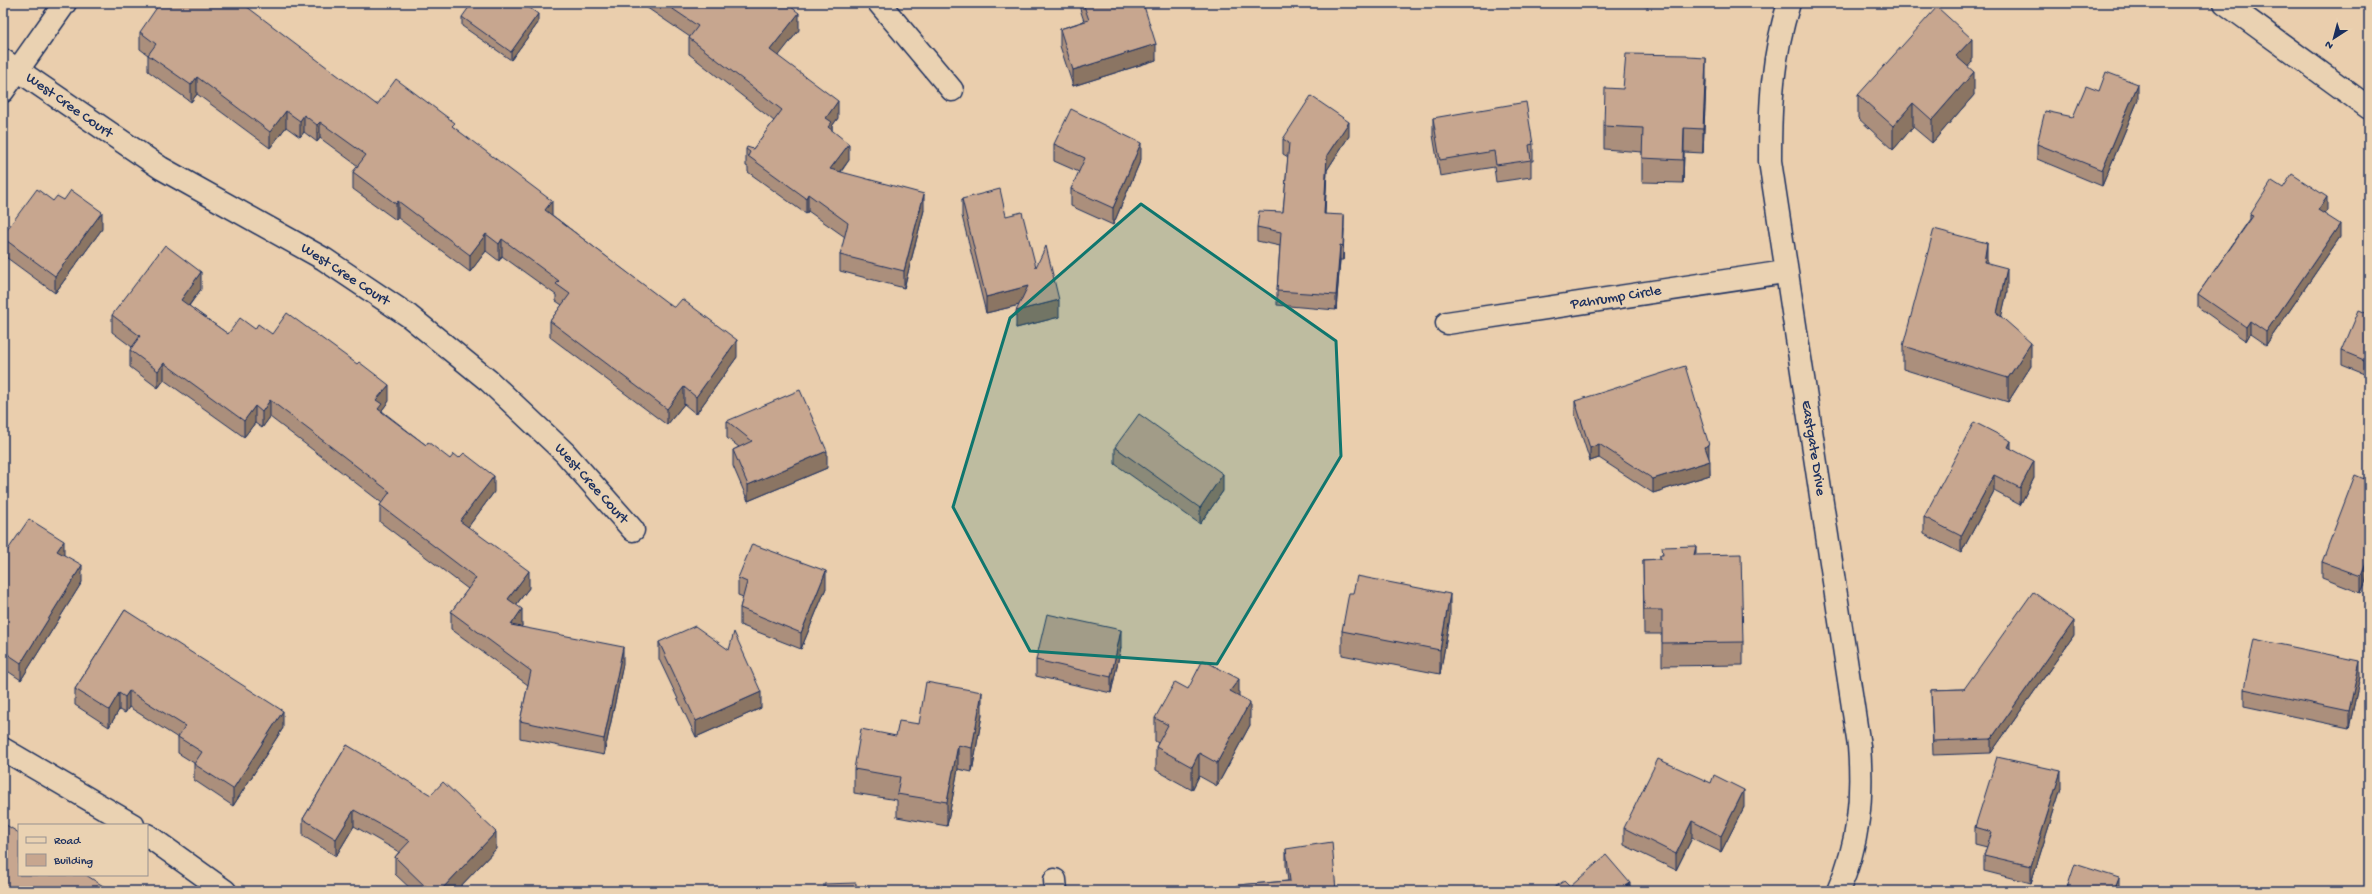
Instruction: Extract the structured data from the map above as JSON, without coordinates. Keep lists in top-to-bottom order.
{
  "streets": {
    "street": ["West Cree Court", "Pahrump Circle", "Eastgate Drive"]
  },
  "crossings": [
    ["Pahrump Circle", "Eastgate Drive"]
  ],
  "legend": ["Road", "Building"],
  "north": "bottom left"
}
